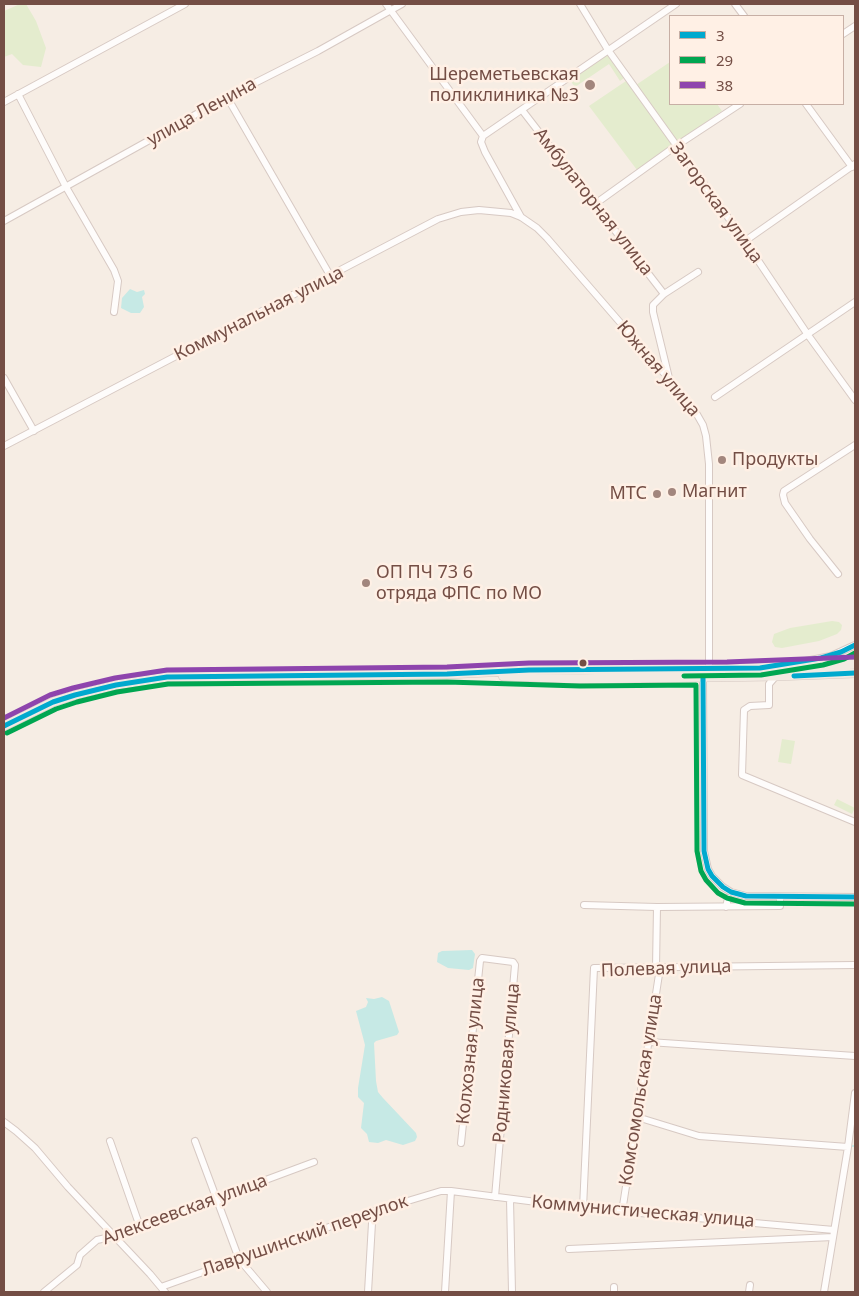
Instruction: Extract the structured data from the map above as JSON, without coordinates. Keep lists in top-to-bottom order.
{
  "streets": {
    "street": [
      "улица Ленина",
      "Амбулаторная улица",
      "Загорская улица",
      "Коммунальная улица",
      "Южная улица",
      "Полевая улица",
      "Колхозная улица",
      "Родниковая улица",
      "Комсомольская улица",
      "Алексеевская улица",
      "Коммунистическая улица",
      "Лаврушинский переулок"
    ]
  },
  "crossings": [
    ["Коммунальная улица", "Южная улица"],
    ["Полевая улица", "Комсомольская улица"],
    ["Полевая улица", "Коммунистическая улица"],
    ["Колхозная улица", "Родниковая улица"],
    ["Родниковая улица", "Коммунистическая улица"],
    ["Комсомольская улица", "Коммунистическая улица"],
    ["Коммунистическая улица", "Лаврушинский переулок"]
  ],
  "places": [
    "Шереметьевская поликлиника №3",
    "Продукты",
    "Магнит",
    "МТС",
    "ОП ПЧ 73 6 отряда ФПС по МО"
  ],
  "lines": ["transit line 3", "transit line 29", "transit line 38"],
  "legend": ["3", "29", "38"]
}
